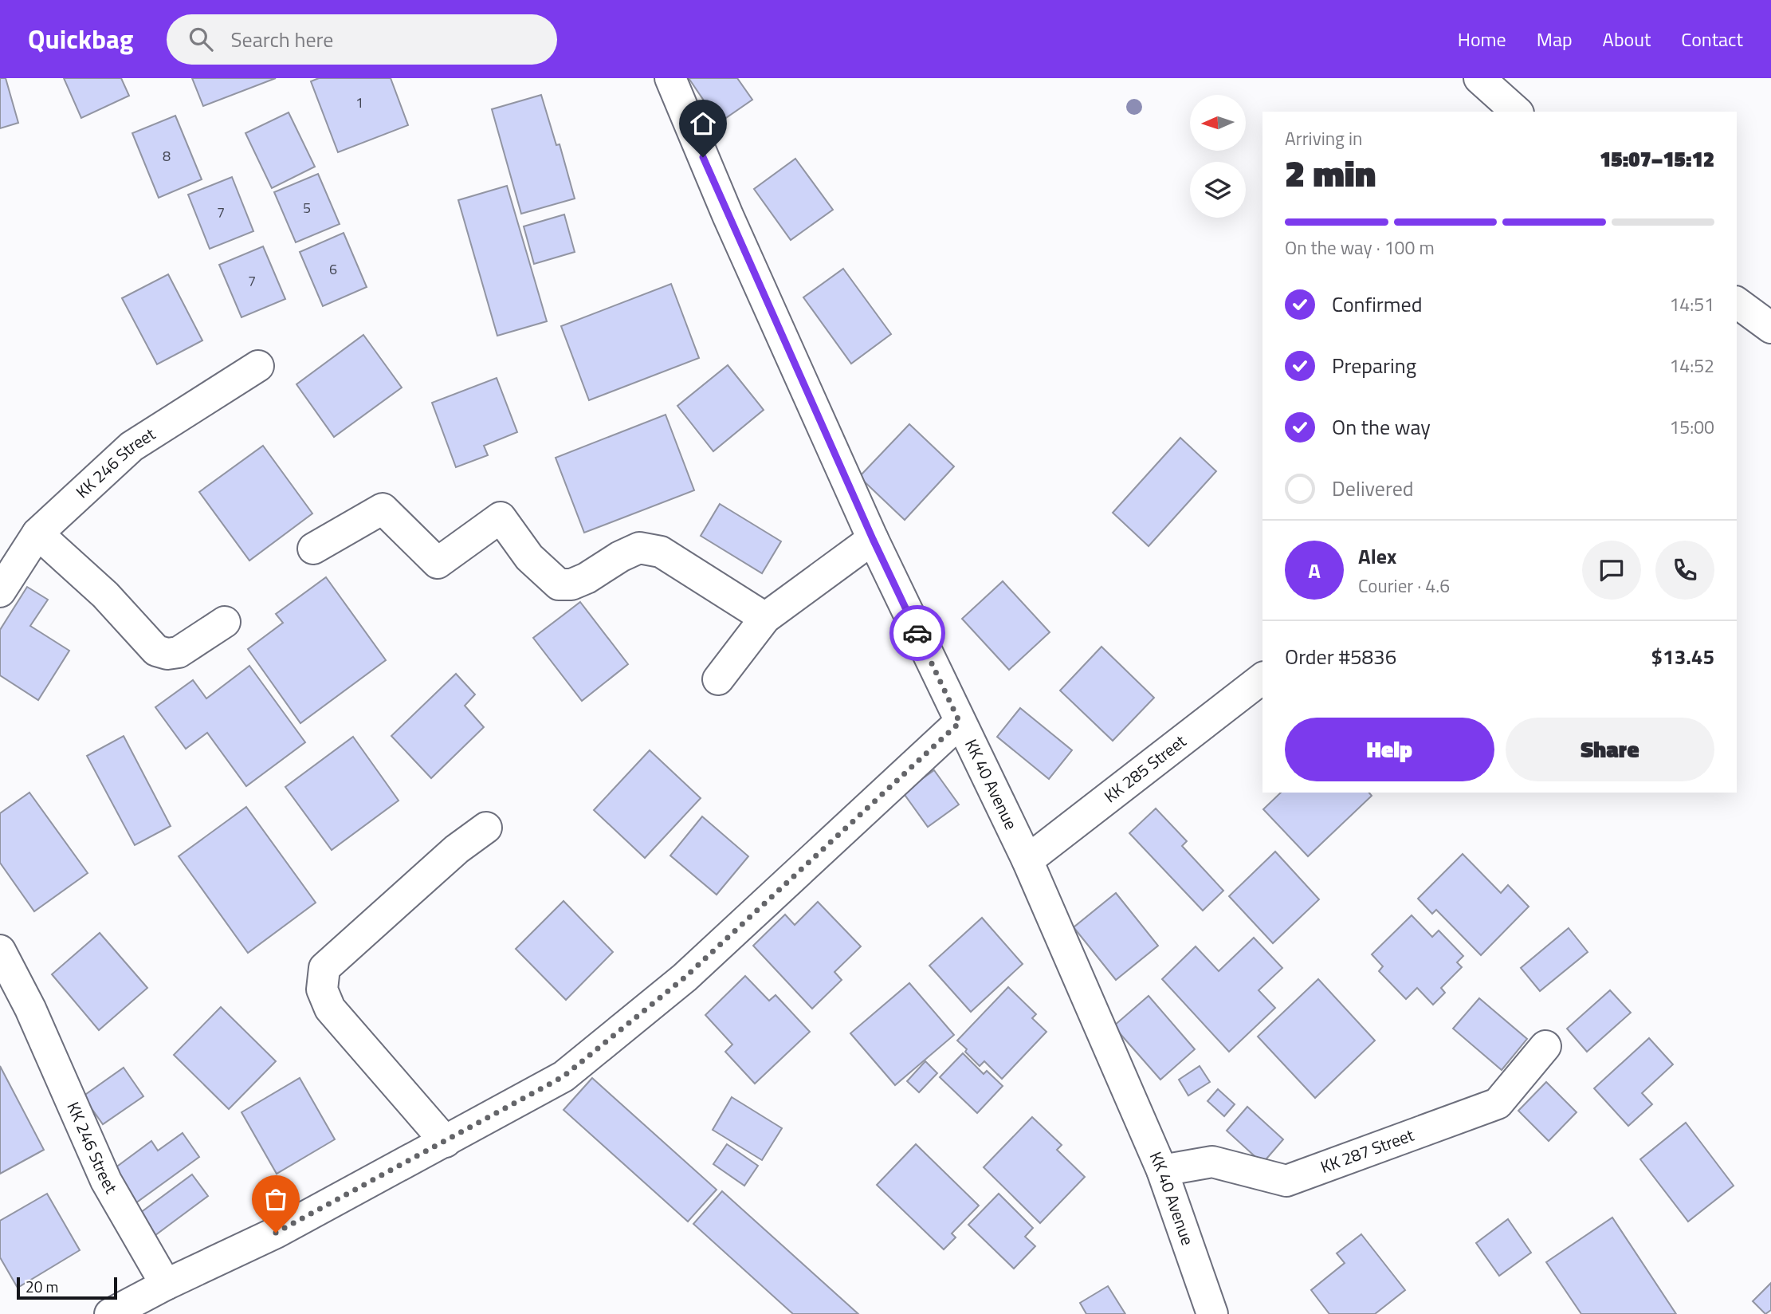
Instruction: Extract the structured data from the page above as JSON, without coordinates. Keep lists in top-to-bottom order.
{
  "streets": {
    "street": [
      "KK 246 Street",
      "KK 285 Street",
      "KK 40 Avenue",
      "KK 287 Street"
    ]
  },
  "crossings": [
    ["KK 285 Street", "KK 40 Avenue"],
    ["KK 40 Avenue", "KK 287 Street"]
  ],
  "house_numbers": [
    "1",
    "8",
    "5",
    "7",
    "6",
    "7"
  ],
  "scale_bar": "20 m",
  "north": "left",
  "page": {
    "header": "Quickbag",
    "search": "Search here",
    "nav": [
      "Home",
      "Map",
      "About",
      "Contact"
    ],
    "heading": ["2 min", "Arriving in", "15:07–15:12"],
    "panel": [
      "Alex",
      "Courier · 4.6",
      "Order #5836",
      "$13.45"
    ],
    "bar": "On the way · 100 m",
    "list": [
      ["Confirmed", "14:51"],
      ["Preparing", "14:52"],
      ["On the way", "15:00"],
      "Delivered"
    ],
    "round": "A",
    "buttons": ["Help", "Share"],
    "scale": "20 m"
  }
}
